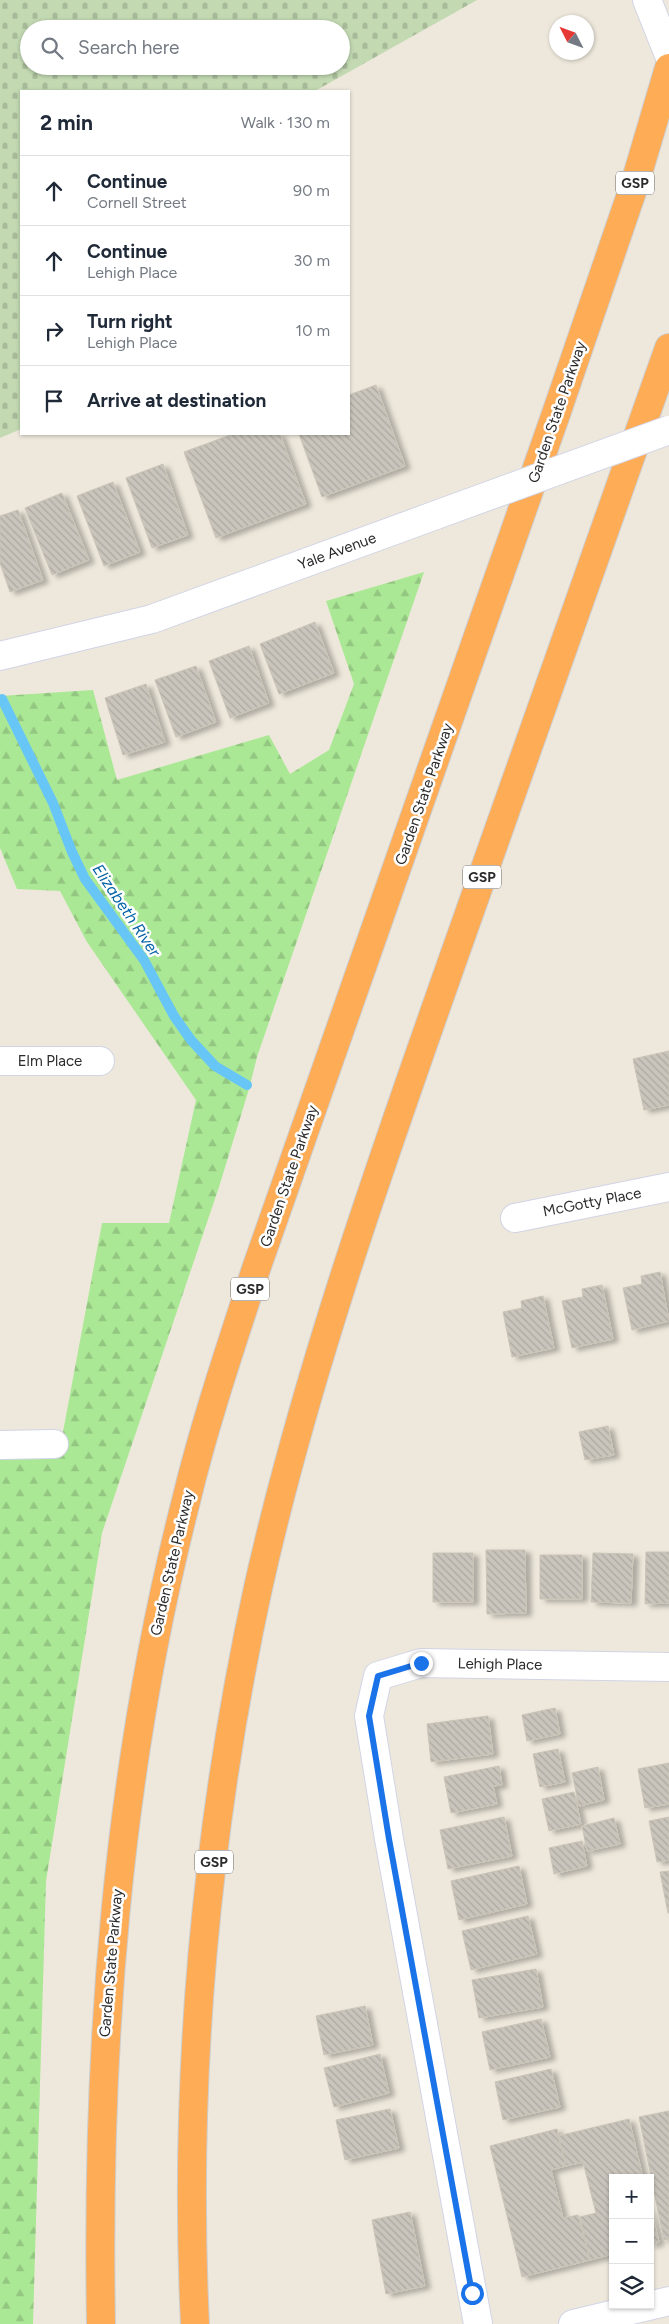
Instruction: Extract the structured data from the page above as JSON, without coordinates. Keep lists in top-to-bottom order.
{
  "streets": {
    "highway": ["GSP", "Garden State Parkway"],
    "street": [
      "Yale Avenue",
      "Elm Place",
      "McGotty Place",
      "Lehigh Place"
    ]
  },
  "water": ["Elizabeth River"],
  "north": "top left",
  "page": {
    "search": "Search here",
    "heading": ["2 min", "Walk · 130 m"],
    "list": [
      ["Continue", "Cornell Street", "90 m"],
      ["Continue", "Lehigh Place", "30 m"],
      ["Turn right", "Lehigh Place", "10 m"],
      "Arrive at destination"
    ],
    "map_buttons": ["+", "−"]
  }
}
